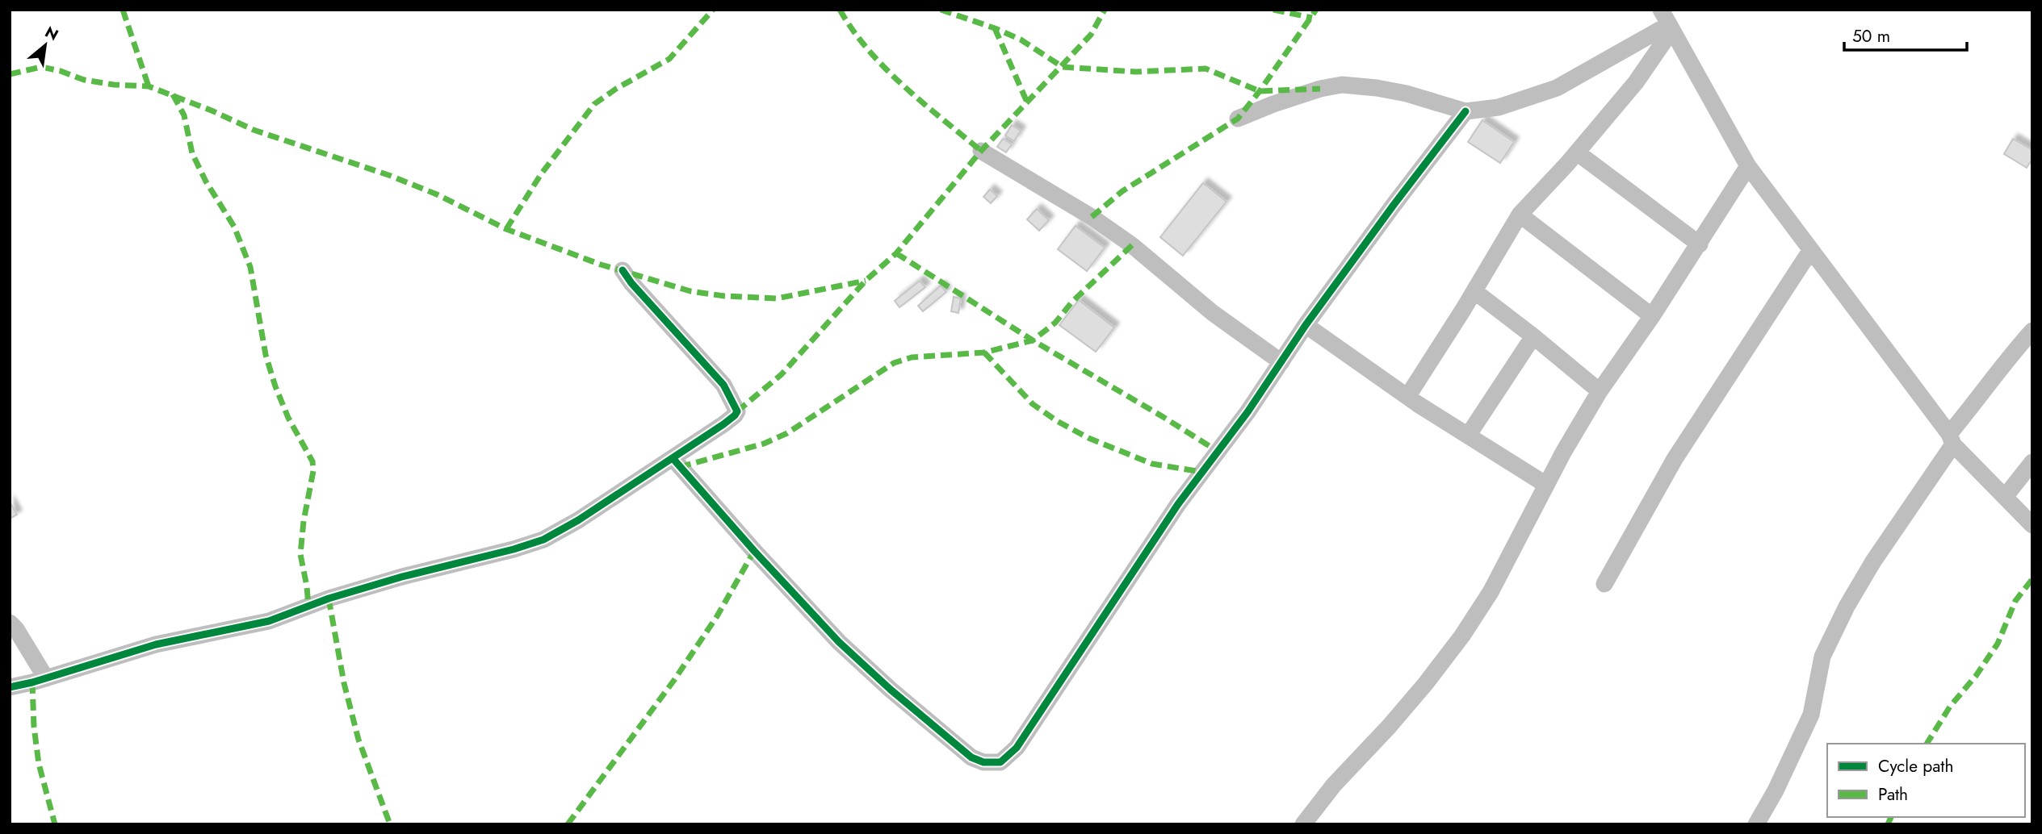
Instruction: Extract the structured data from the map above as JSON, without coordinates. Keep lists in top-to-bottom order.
{
  "legend": ["Cycle path", "Path"],
  "scale_bar": "50 m",
  "north": "top right"
}
